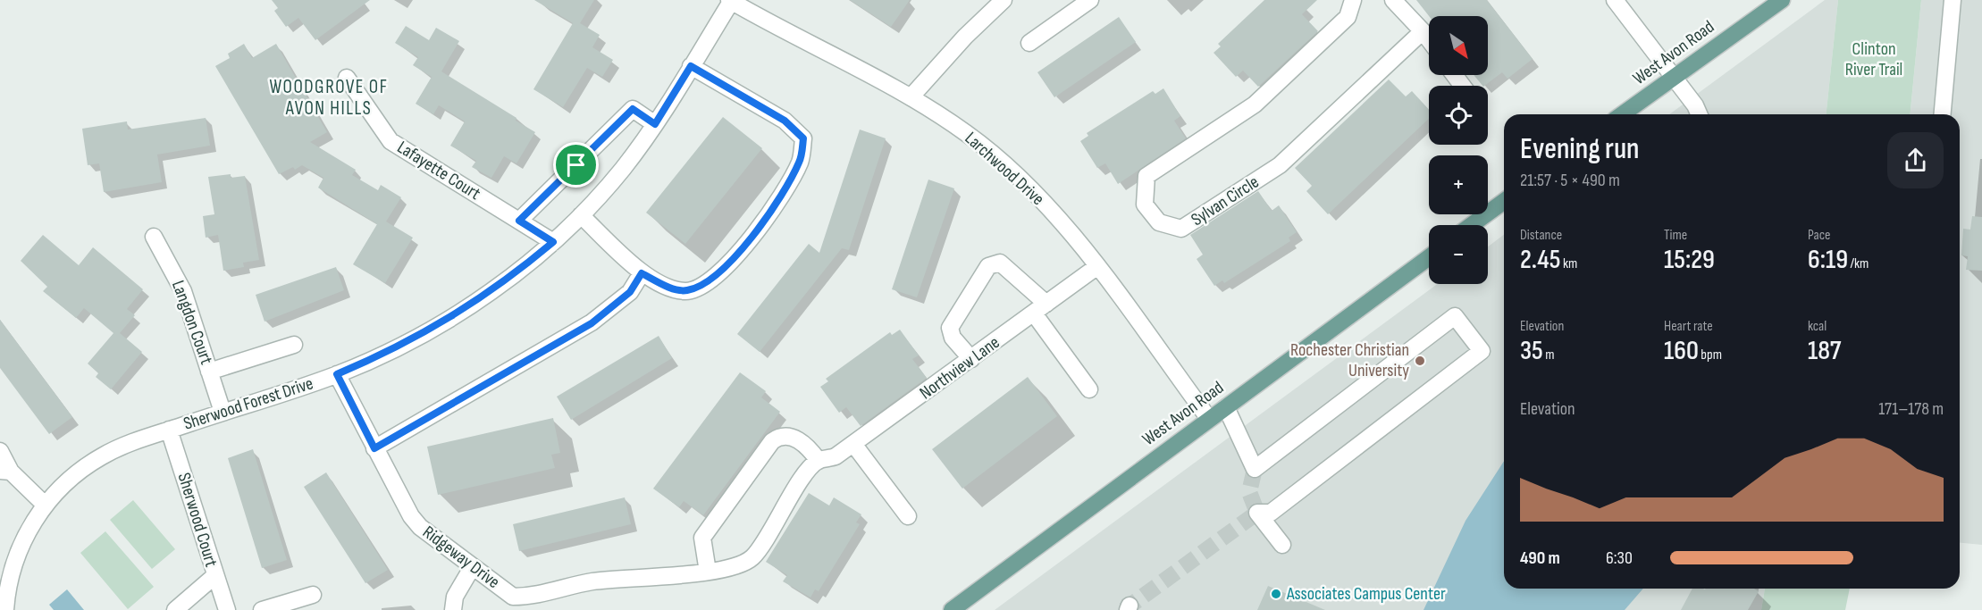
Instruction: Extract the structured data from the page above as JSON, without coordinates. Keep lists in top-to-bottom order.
{
  "streets": {
    "main road": ["West Avon Road"],
    "street": [
      "Larchwood Drive",
      "Lafayette Court",
      "Sylvan Circle",
      "Langdon Court",
      "Northview Lane",
      "Sherwood Forest Drive",
      "Sherwood Court",
      "Ridgeway Drive"
    ]
  },
  "crossings": [
    ["West Avon Road", "Larchwood Drive"],
    ["Larchwood Drive", "Northview Lane"],
    ["Larchwood Drive", "Sherwood Forest Drive"],
    ["Lafayette Court", "Sherwood Forest Drive"],
    ["Langdon Court", "Sherwood Forest Drive"],
    ["Northview Lane", "Ridgeway Drive"],
    ["Sherwood Forest Drive", "Sherwood Court"],
    ["Sherwood Forest Drive", "Ridgeway Drive"]
  ],
  "districts": ["WOODGROVE OF AVON HILLS"],
  "parks": ["Clinton River Trail"],
  "places": ["Rochester Christian University", "Associates Campus Center"],
  "north": "bottom right",
  "page": {
    "map_buttons": ["+", "−"],
    "heading": ["Evening run", "21:57 · 5 × 490 m"],
    "stats": [
      ["Distance", "2.45 km"],
      ["Time", "15:29"],
      ["Pace", "6:19 /km"],
      ["Elevation", "35 m"],
      ["Heart rate", "160 bpm"],
      ["kcal", "187"]
    ],
    "chart": ["Elevation", "171–178 m"],
    "list": [
      {
        "name": "490 m",
        "note": "6:30"
      }
    ]
  }
}
